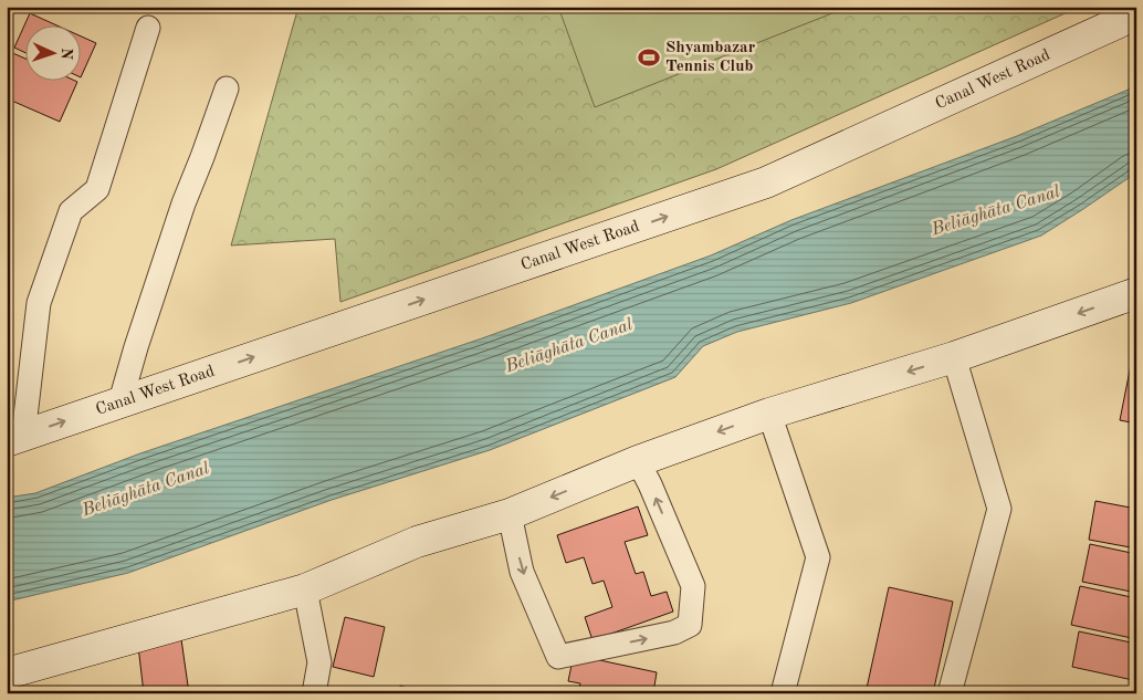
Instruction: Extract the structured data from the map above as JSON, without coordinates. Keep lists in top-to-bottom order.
{
  "streets": {
    "main road": ["Canal West Road"]
  },
  "water": ["Beliāghāta Canal"],
  "places": {
    "sports": ["Shyambazar Tennis Club"]
  },
  "north": "right"
}
